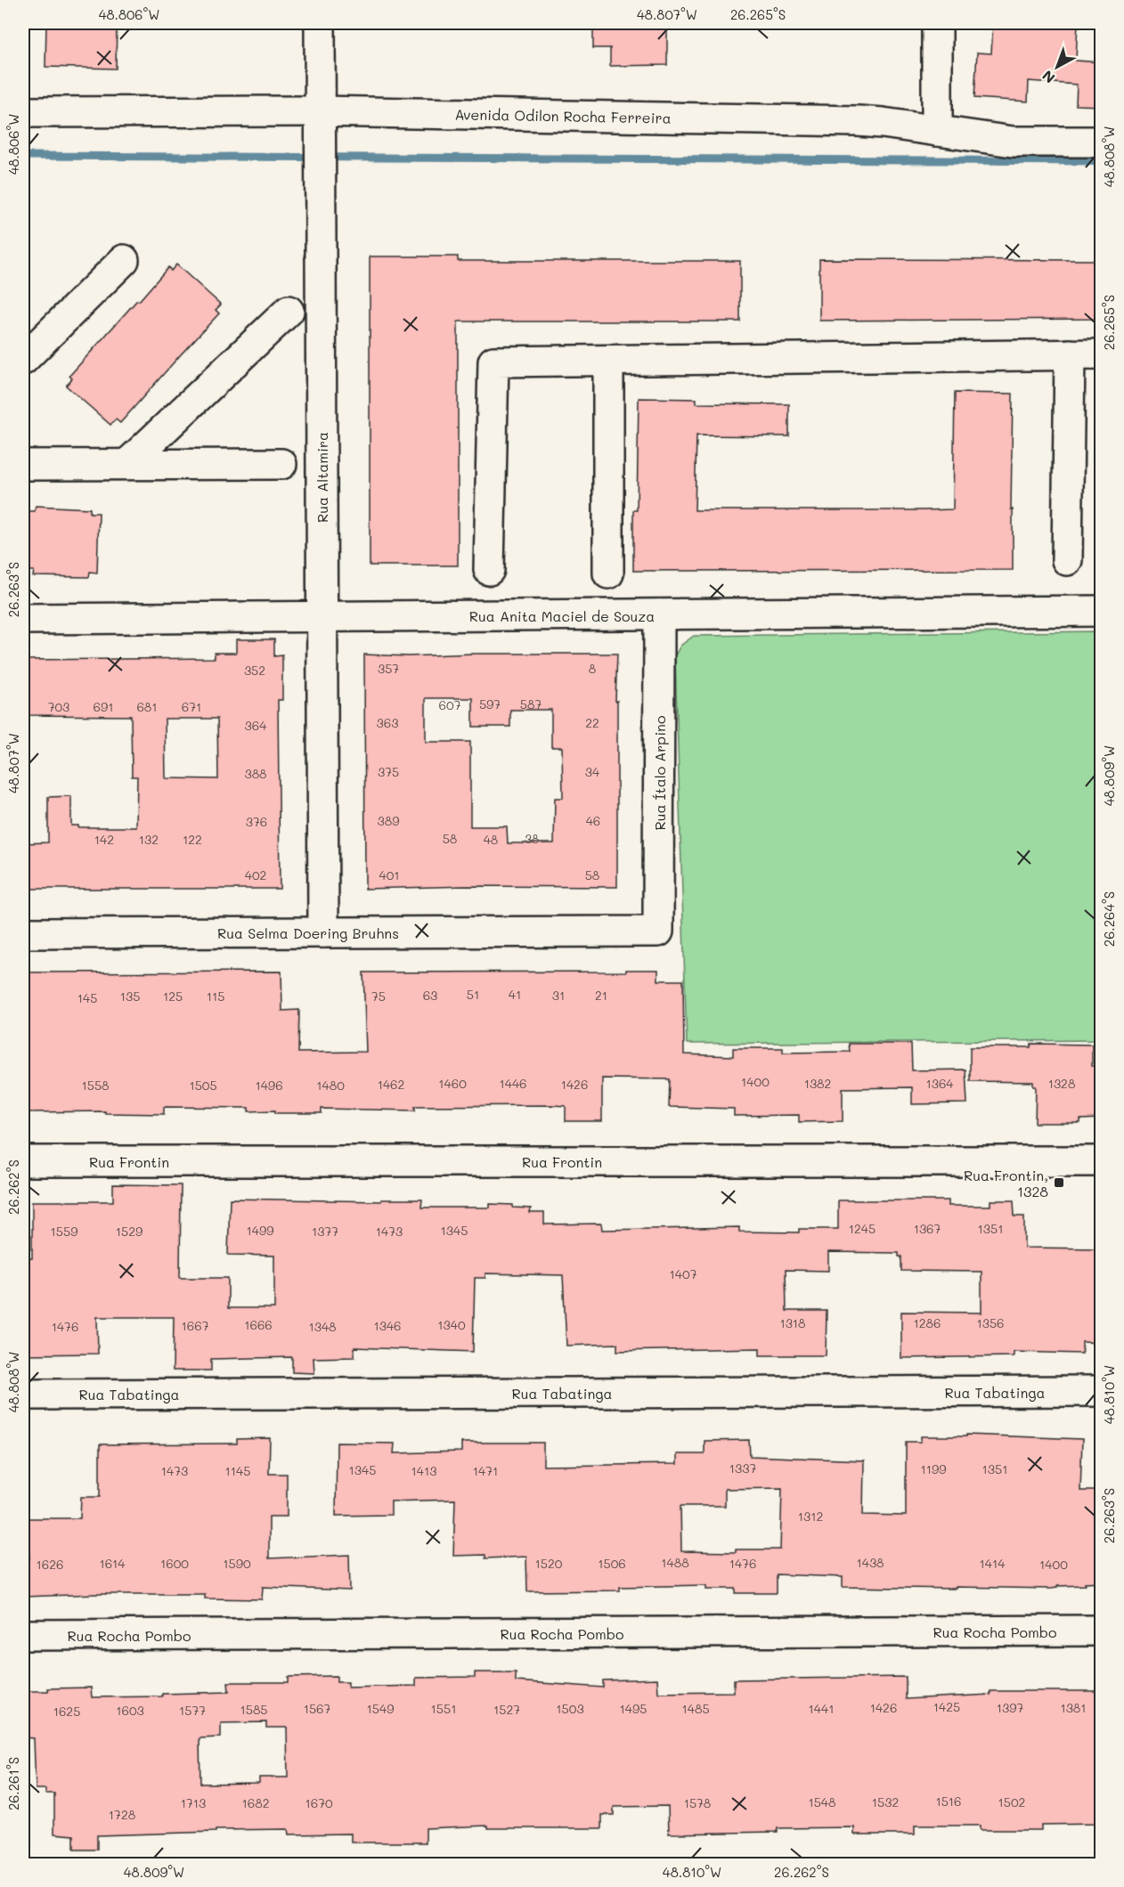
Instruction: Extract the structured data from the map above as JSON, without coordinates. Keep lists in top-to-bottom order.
{
  "streets": {
    "street": [
      "Avenida Odilon Rocha Ferreira",
      "Rua Altamira",
      "Rua Anita Maciel de Souza",
      "Rua Ítalo Arpino",
      "Rua Selma Doering Bruhns",
      "Rua Frontin",
      "Rua Tabatinga",
      "Rua Rocha Pombo"
    ]
  },
  "crossings": [
    ["Avenida Odilon Rocha Ferreira", "Rua Altamira"],
    ["Rua Altamira", "Rua Anita Maciel de Souza"],
    ["Rua Altamira", "Rua Selma Doering Bruhns"],
    ["Rua Anita Maciel de Souza", "Rua Ítalo Arpino"],
    ["Rua Ítalo Arpino", "Rua Selma Doering Bruhns"]
  ],
  "places": {
    "transit": ["Rua Frontin, 1328"]
  },
  "house_numbers": [
    "357",
    "8",
    "352",
    "597",
    "587",
    "607",
    "703",
    "691",
    "681",
    "671",
    "363",
    "22",
    "364",
    "375",
    "34",
    "388",
    "389",
    "46",
    "376",
    "58",
    "38",
    "142",
    "132",
    "122",
    "48",
    "402",
    "401",
    "58",
    "51",
    "41",
    "63",
    "31",
    "21",
    "135",
    "125",
    "115",
    "75",
    "145",
    "1400",
    "1460",
    "1446",
    "1382",
    "1364",
    "1328",
    "1462",
    "1426",
    "1558",
    "1505",
    "1496",
    "1480",
    "1245",
    "1367",
    "1351",
    "1499",
    "1345",
    "1559",
    "1529",
    "1377",
    "1473",
    "1407",
    "1318",
    "1286",
    "1356",
    "1666",
    "1340",
    "1667",
    "1346",
    "1476",
    "1348",
    "1337",
    "1199",
    "1351",
    "1345",
    "1473",
    "1145",
    "1413",
    "1471",
    "1312",
    "1488",
    "1438",
    "1614",
    "1600",
    "1590",
    "1520",
    "1506",
    "1476",
    "1414",
    "1626",
    "1400",
    "1425",
    "1426",
    "1397",
    "1381",
    "1567",
    "1549",
    "1551",
    "1503",
    "1495",
    "1485",
    "1441",
    "1585",
    "1527",
    "1603",
    "1577",
    "1625",
    "1516",
    "1548",
    "1532",
    "1502",
    "1713",
    "1682",
    "1670",
    "1578",
    "1728"
  ],
  "north": "bottom left",
  "coordinates": [
    "48.806°W",
    "48.807°W",
    "26.265°S",
    "48.808°W",
    "26.263°S",
    "48.809°W",
    "26.264°S",
    "26.262°S",
    "48.810°W",
    "26.261°S"
  ]
}
